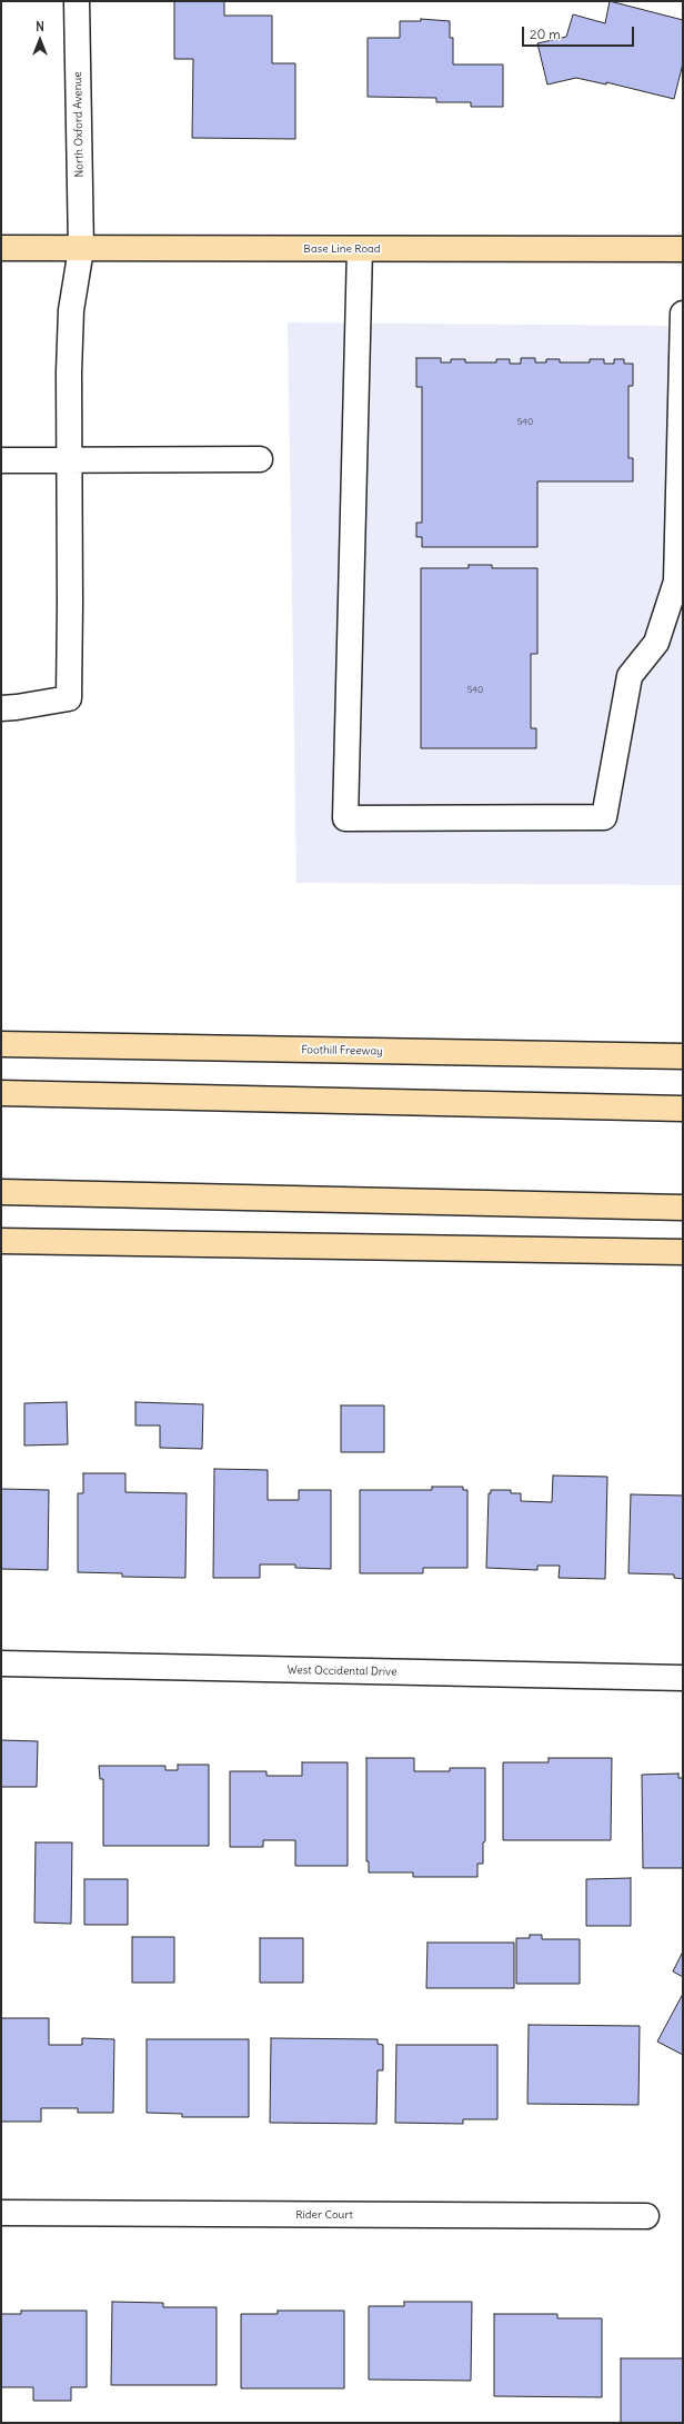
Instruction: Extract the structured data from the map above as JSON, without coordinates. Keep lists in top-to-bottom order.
{
  "streets": {
    "main road": ["Base Line Road", "Foothill Freeway"],
    "street": ["North Oxford Avenue", "West Occidental Drive", "Rider Court"]
  },
  "crossings": [
    ["North Oxford Avenue", "Base Line Road"]
  ],
  "house_numbers": ["540", "540"],
  "scale_bar": "20 m",
  "north": "top"
}
